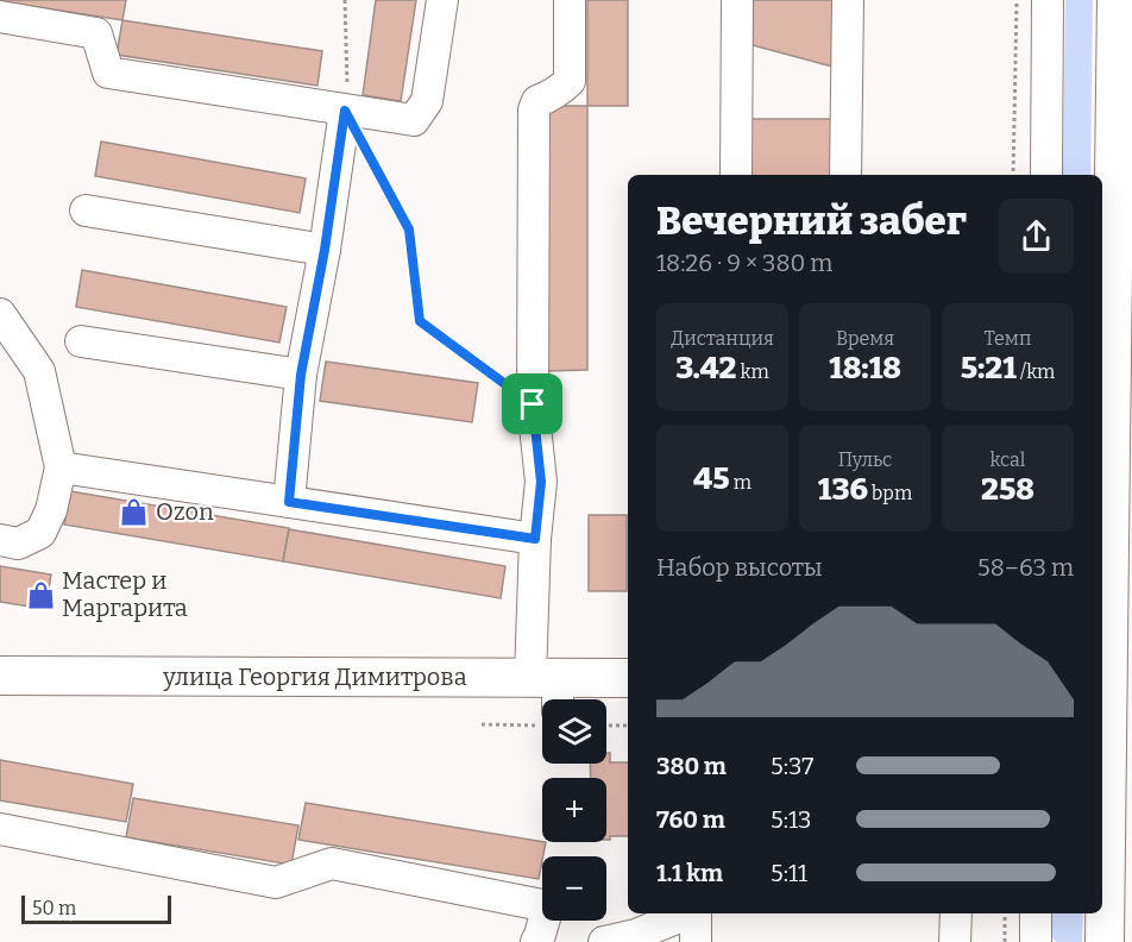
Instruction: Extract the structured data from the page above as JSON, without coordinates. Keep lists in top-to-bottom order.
{
  "streets": {
    "main road": ["улица Георгия Димитрова"]
  },
  "places": {
    "shop": ["Ozon", "Мастер и Маргарита"]
  },
  "scale_bar": "50 m",
  "page": {
    "heading": ["Вечерний забег", "18:26 · 9 × 380 m"],
    "stats": [
      ["Дистанция", "3.42 km"],
      ["Время", "18:18"],
      ["Темп", "5:21 /km"],
      ["45 m"],
      ["Пульс", "136 bpm"],
      ["kcal", "258"]
    ],
    "chart": ["Набор высоты", "58–63 m"],
    "map_buttons": ["+", "−"],
    "list": [
      {
        "name": "380 m",
        "note": "5:37"
      },
      {
        "name": "760 m",
        "note": "5:13"
      },
      {
        "name": "1.1 km",
        "note": "5:11"
      }
    ],
    "scale": "50 m"
  }
}
